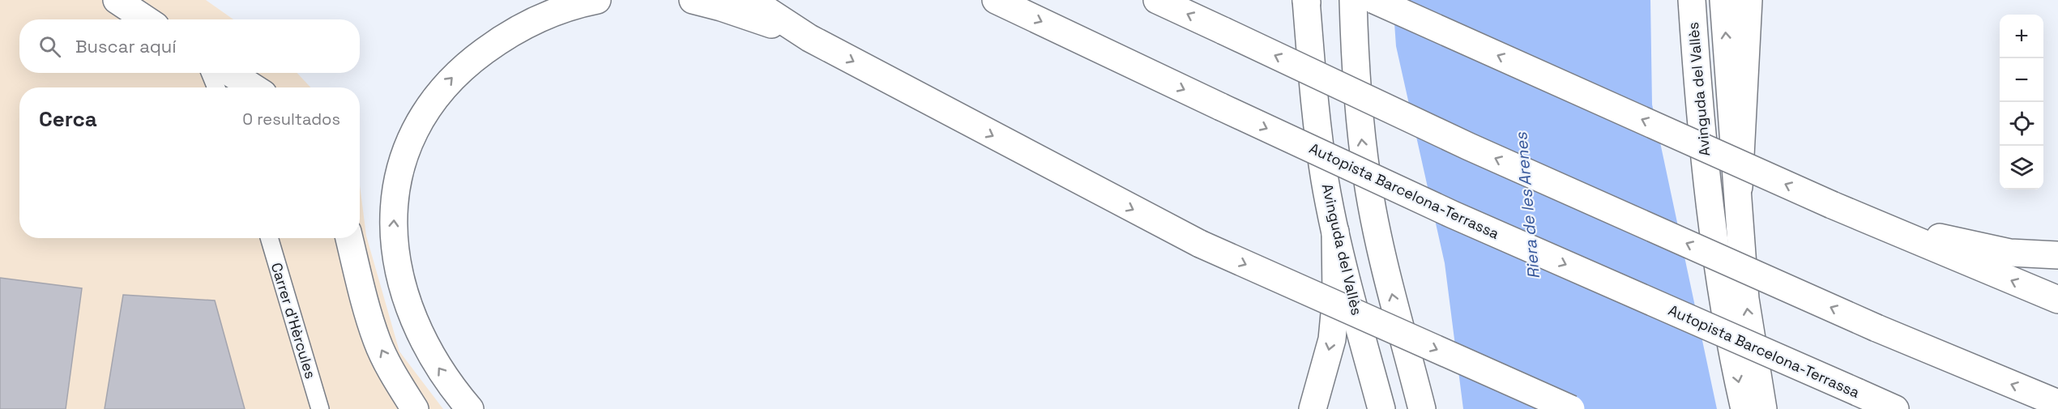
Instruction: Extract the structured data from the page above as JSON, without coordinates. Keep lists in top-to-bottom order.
{
  "streets": {
    "main road": ["Avinguda del Vallès", "Autopista Barcelona-Terrassa"],
    "lane": ["Carrer d'Hèrcules"]
  },
  "water": ["Riera de les Arenes"],
  "page": {
    "map_buttons": ["+", "−"],
    "search": "Buscar aquí",
    "heading": ["Cerca", "0 resultados"]
  }
}
